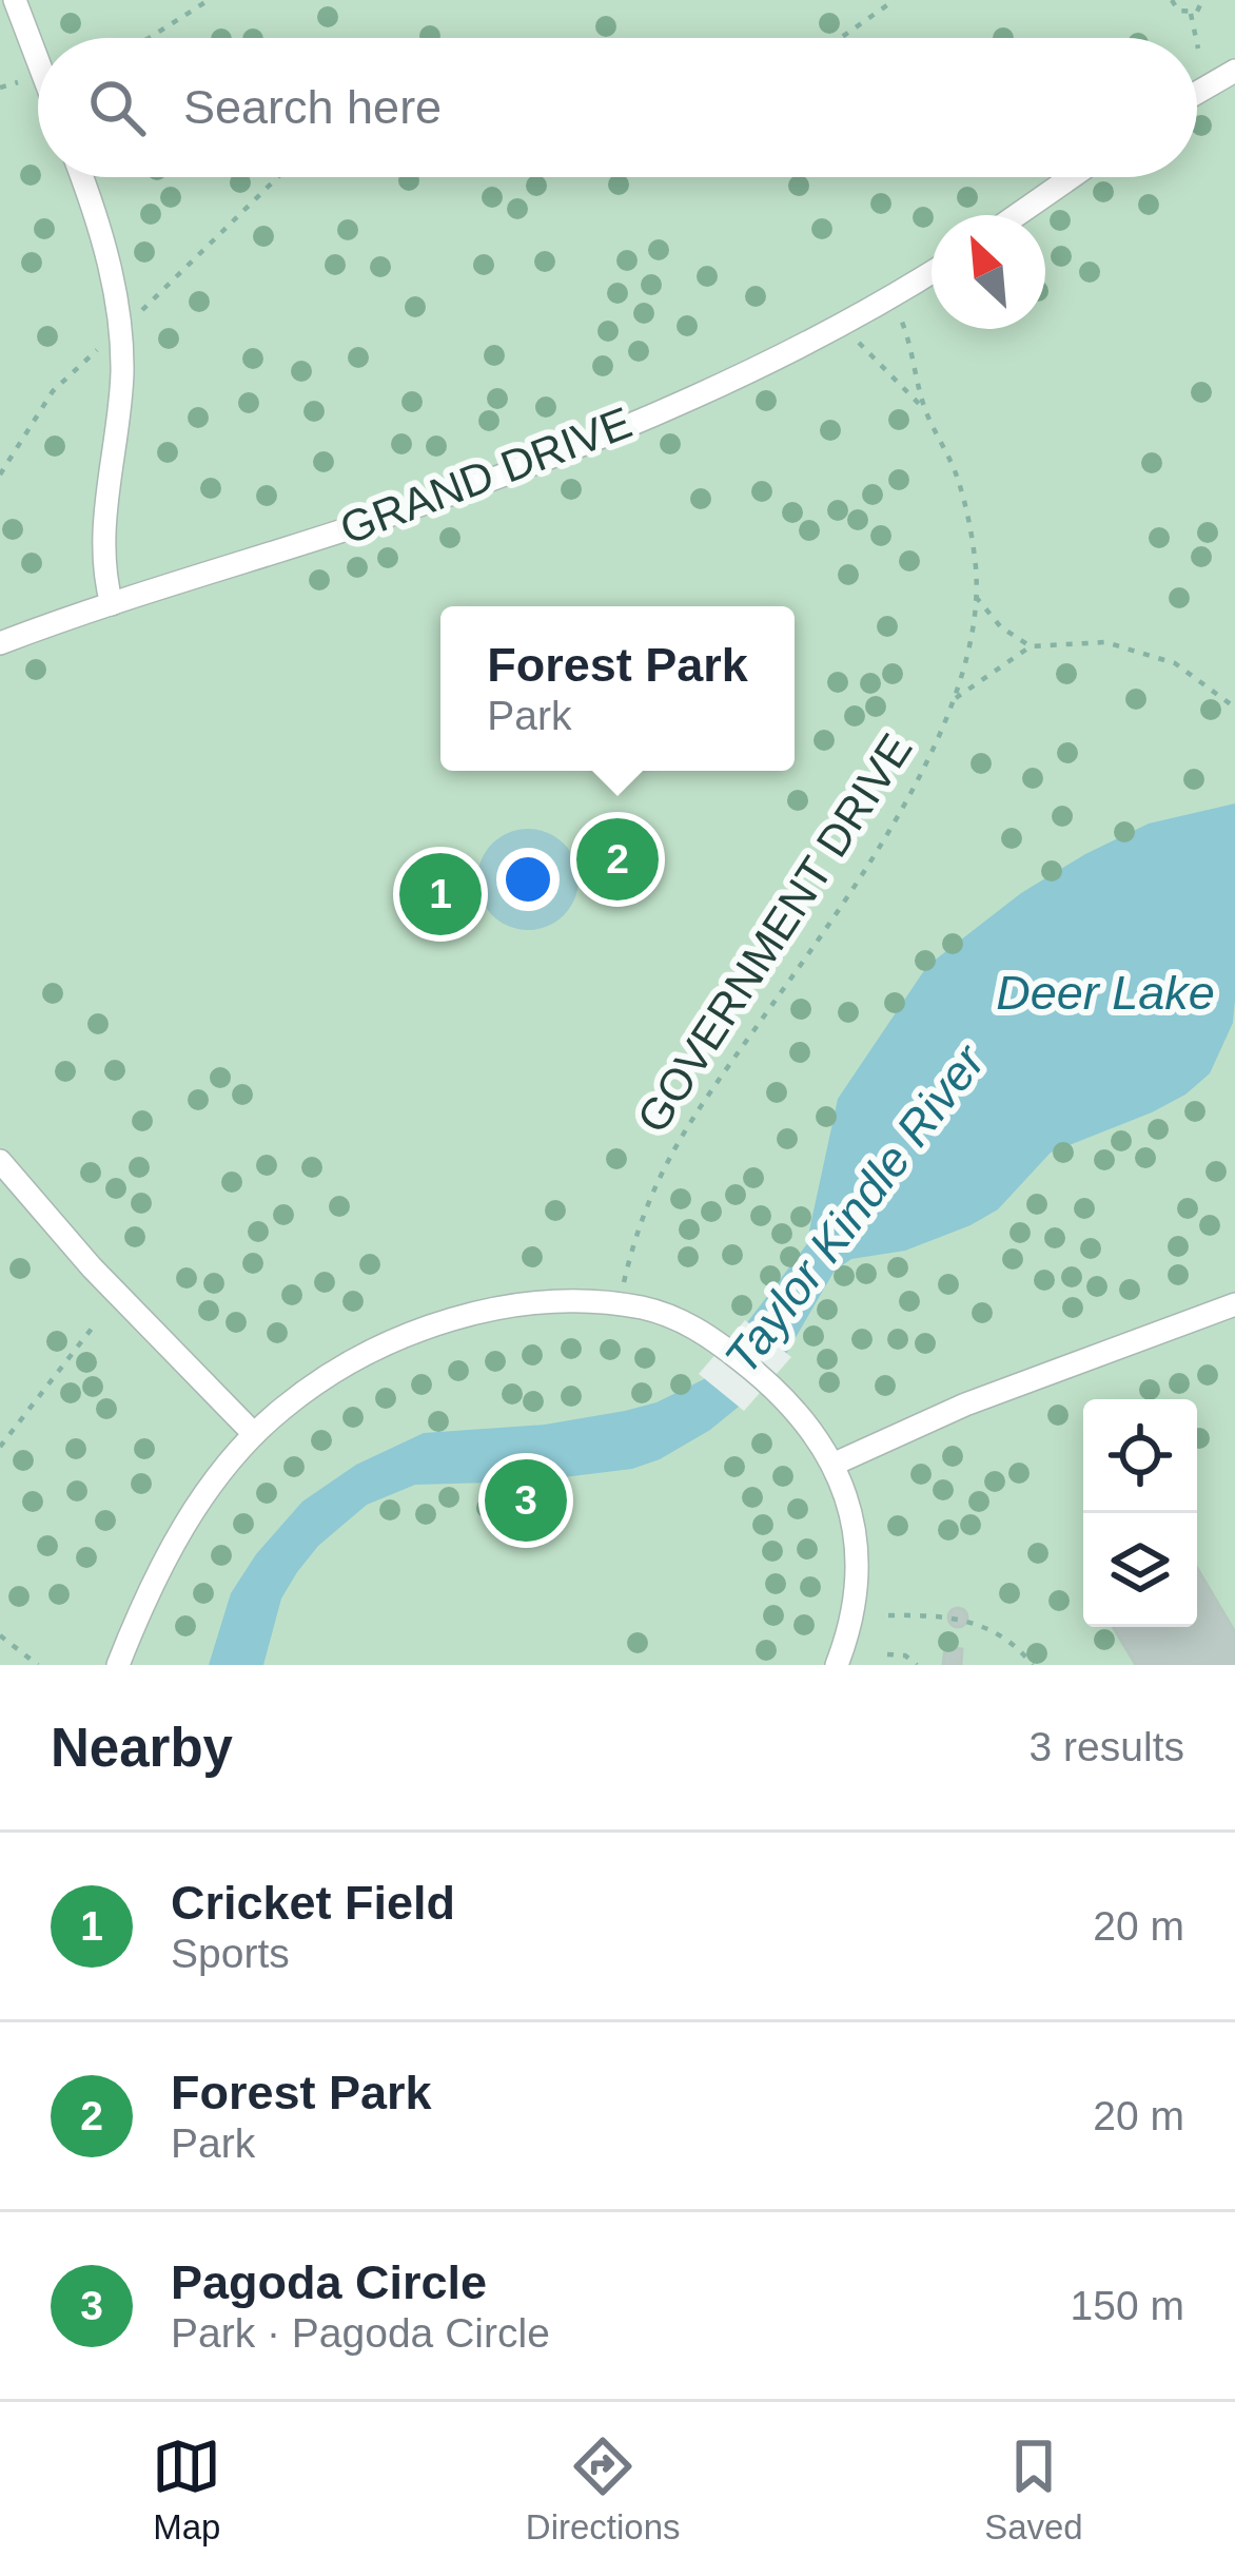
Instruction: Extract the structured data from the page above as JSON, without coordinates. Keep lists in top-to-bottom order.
{
  "streets": {
    "street": ["GRAND DRIVE"],
    "path": ["GOVERNMENT DRIVE"]
  },
  "water": ["Deer Lake", "Taylor Kindle River"],
  "north": "top left",
  "page": {
    "search": "Search here",
    "popup": ["Forest Park", "Park"],
    "pins": ["2", "1", "3"],
    "heading": ["Nearby", "3 results"],
    "list": [
      {
        "mark": "1",
        "name": "Cricket Field",
        "note": "Sports",
        "value": "20 m"
      },
      {
        "mark": "2",
        "name": "Forest Park",
        "note": "Park",
        "value": "20 m"
      },
      {
        "mark": "3",
        "name": "Pagoda Circle",
        "note": "Park · Pagoda Circle",
        "value": "150 m"
      }
    ],
    "nav": ["Map", "Directions", "Saved"]
  }
}
